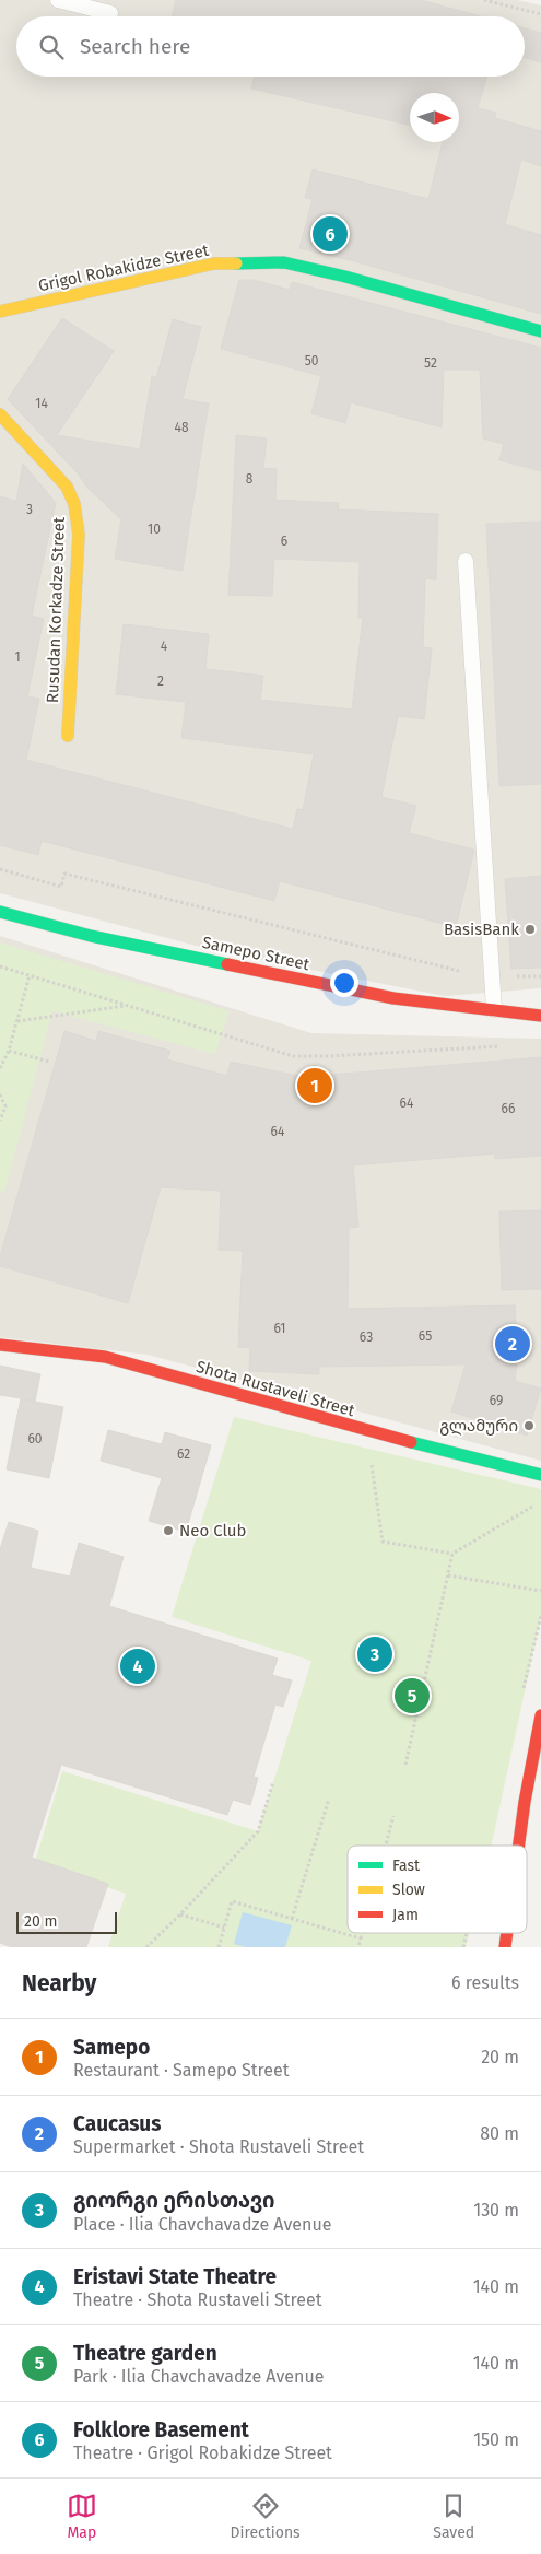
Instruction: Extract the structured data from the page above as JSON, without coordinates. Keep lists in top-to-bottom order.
{
  "streets": {
    "street": [
      "Grigol Robakidze Street",
      "Rusudan Korkadze Street",
      "Samepo Street",
      "Shota Rustaveli Street"
    ]
  },
  "places": ["BasisBank", "გლამური", "Neo Club"],
  "house_numbers": [
    "50",
    "52",
    "14",
    "48",
    "8",
    "3",
    "10",
    "6",
    "4",
    "1",
    "2",
    "64",
    "66",
    "64",
    "61",
    "65",
    "63",
    "69",
    "60",
    "62"
  ],
  "legend": ["Fast", "Slow", "Jam"],
  "scale_bar": "20 m",
  "north": "right",
  "page": {
    "search": "Search here",
    "pins": [
      "6",
      "1",
      "2",
      "3",
      "4",
      "5"
    ],
    "scale": "20 m",
    "heading": ["Nearby", "6 results"],
    "list": [
      {
        "mark": "1",
        "name": "Samepo",
        "note": "Restaurant · Samepo Street",
        "value": "20 m"
      },
      {
        "mark": "2",
        "name": "Caucasus",
        "note": "Supermarket · Shota Rustaveli Street",
        "value": "80 m"
      },
      {
        "mark": "3",
        "name": "გიორგი ერისთავი",
        "note": "Place · Ilia Chavchavadze Avenue",
        "value": "130 m"
      },
      {
        "mark": "4",
        "name": "Eristavi State Theatre",
        "note": "Theatre · Shota Rustaveli Street",
        "value": "140 m"
      },
      {
        "mark": "5",
        "name": "Theatre garden",
        "note": "Park · Ilia Chavchavadze Avenue",
        "value": "140 m"
      },
      {
        "mark": "6",
        "name": "Folklore Basement",
        "note": "Theatre · Grigol Robakidze Street",
        "value": "150 m"
      }
    ],
    "nav": ["Map", "Directions", "Saved"]
  }
}
